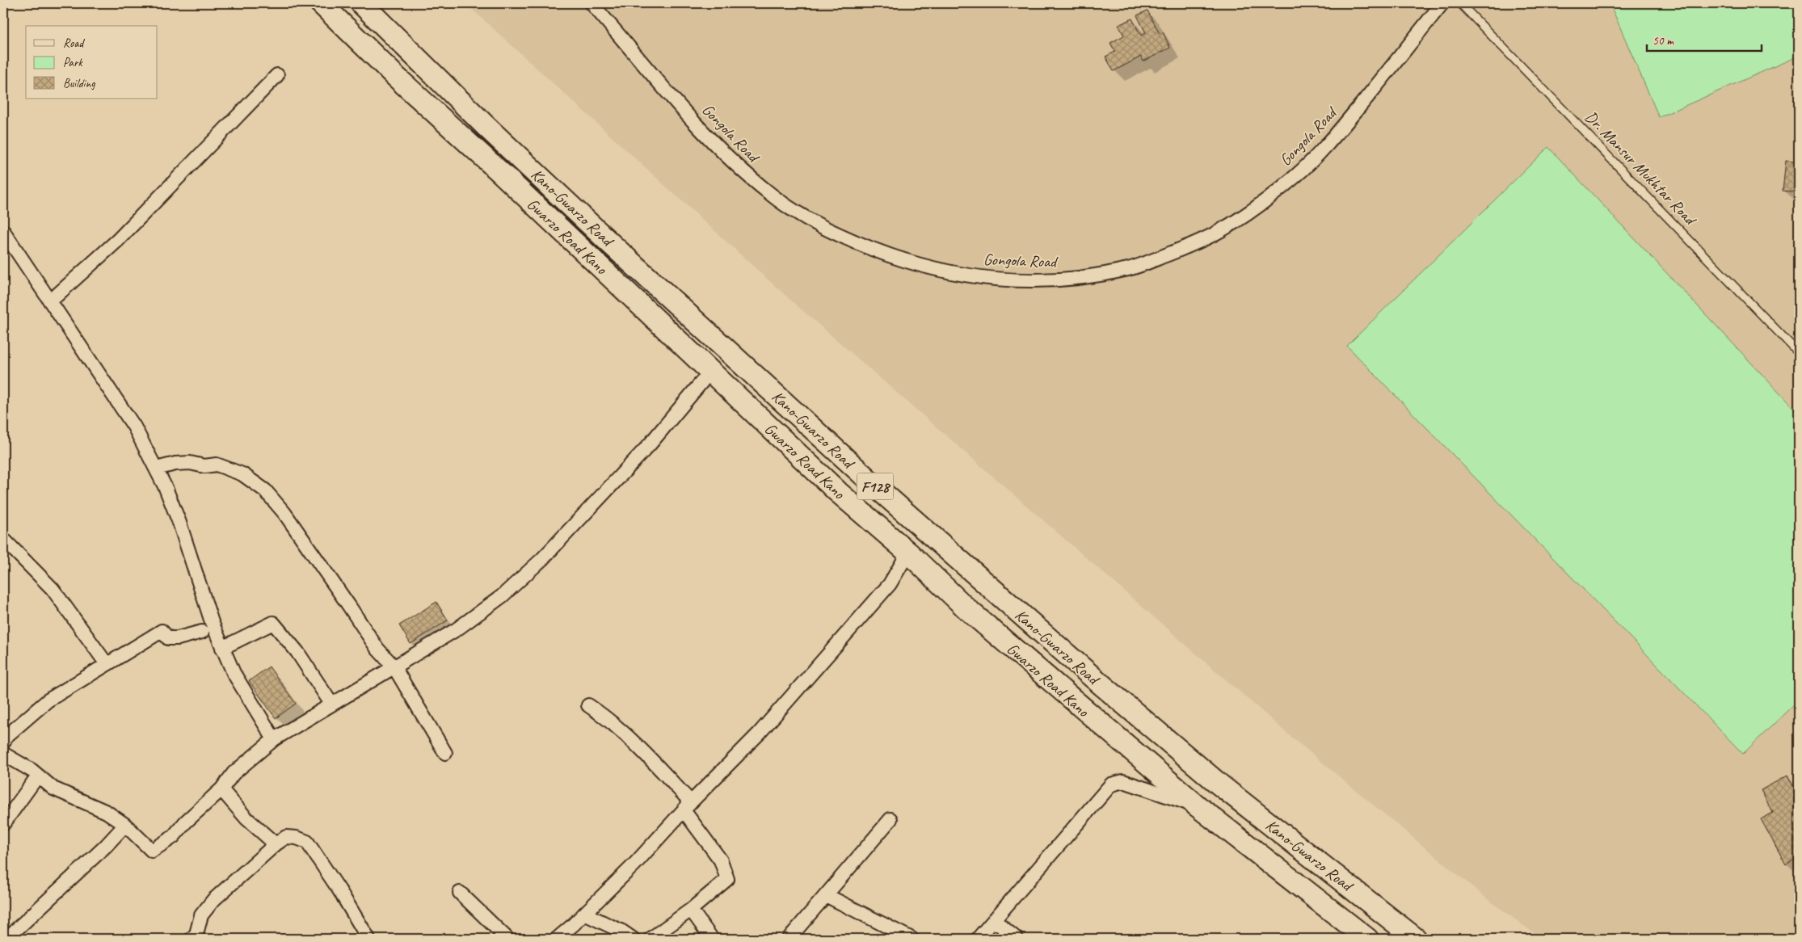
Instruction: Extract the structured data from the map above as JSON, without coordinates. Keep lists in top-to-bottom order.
{
  "streets": {
    "main road": ["Kano-Gwarzo Road", "Gwarzo Road Kano", "F128"],
    "street": ["Gongola Road"],
    "lane": ["Dr. Mansur Mukhtar Road"]
  },
  "legend": ["Road", "Park", "Building"],
  "scale_bar": "50 m"
}
